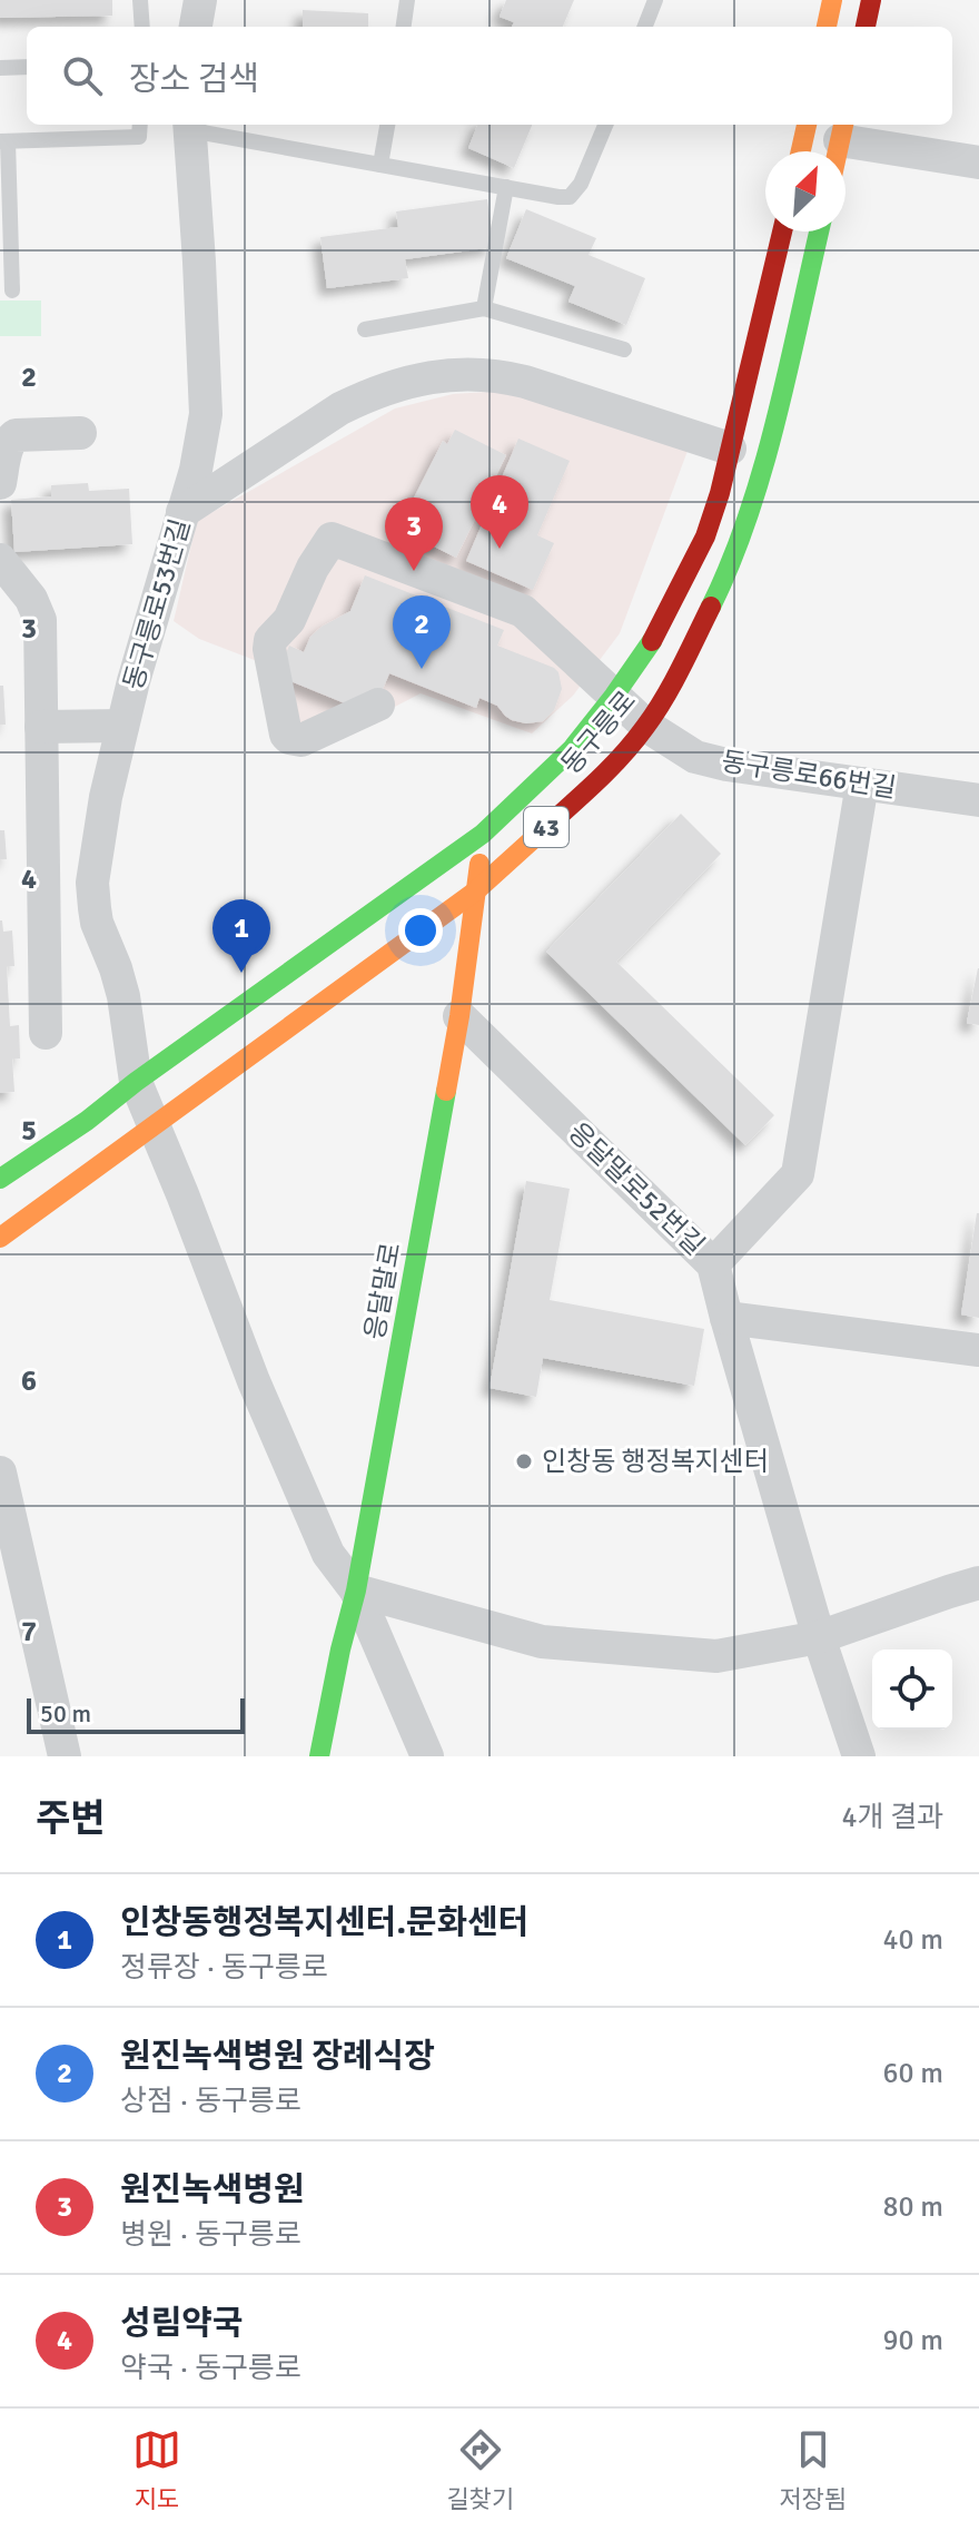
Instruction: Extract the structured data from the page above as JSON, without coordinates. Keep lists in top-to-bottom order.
{
  "streets": {
    "main road": ["동구릉로", "43", "응달말로"],
    "street": ["동구릉로53번길", "동구릉로66번길", "응달말로52번길"]
  },
  "crossings": [
    ["동구릉로53번길", "동구릉로"],
    ["동구릉로53번길", "응달말로"],
    ["동구릉로", "동구릉로66번길"],
    ["동구릉로", "응달말로"],
    ["응달말로52번길", "응달말로"]
  ],
  "places": ["인창동 행정복지센터"],
  "scale_bar": "50 m",
  "north": "top right",
  "page": {
    "search": "장소 검색",
    "pins": [
      "4",
      "3",
      "2",
      "1"
    ],
    "scale": "50 m",
    "heading": ["주변", "4개 결과"],
    "list": [
      {
        "mark": "1",
        "name": "인창동행정복지센터.문화센터",
        "note": "정류장 · 동구릉로",
        "value": "40 m"
      },
      {
        "mark": "2",
        "name": "원진녹색병원 장례식장",
        "note": "상점 · 동구릉로",
        "value": "60 m"
      },
      {
        "mark": "3",
        "name": "원진녹색병원",
        "note": "병원 · 동구릉로",
        "value": "80 m"
      },
      {
        "mark": "4",
        "name": "성림약국",
        "note": "약국 · 동구릉로",
        "value": "90 m"
      }
    ],
    "nav": ["지도", "길찾기", "저장됨"]
  },
  "grid": {
    "rows": [
      "2",
      "3",
      "4",
      "5",
      "6",
      "7"
    ]
  }
}
